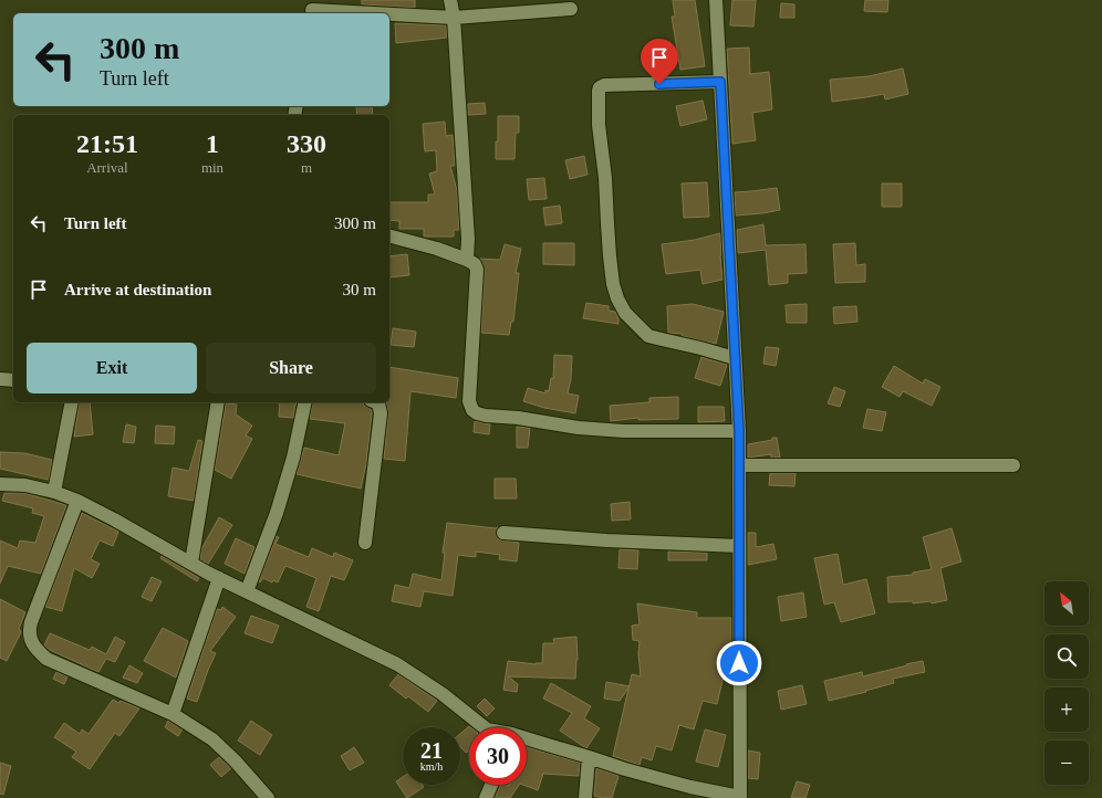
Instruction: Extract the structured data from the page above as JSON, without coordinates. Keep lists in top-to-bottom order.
{
  "north": "top left",
  "page": {
    "turn": ["300 m", "Turn left"],
    "eta": [
      "21:51",
      "Arrival",
      "1",
      "min",
      "330",
      "m"
    ],
    "list": [
      {
        "name": "Turn left",
        "value": "300 m"
      },
      {
        "name": "Arrive at destination",
        "value": "30 m"
      }
    ],
    "buttons": ["Exit", "Share"],
    "map_buttons": ["+", "−"],
    "speed": "21 km/h",
    "limit": "30"
  }
}
